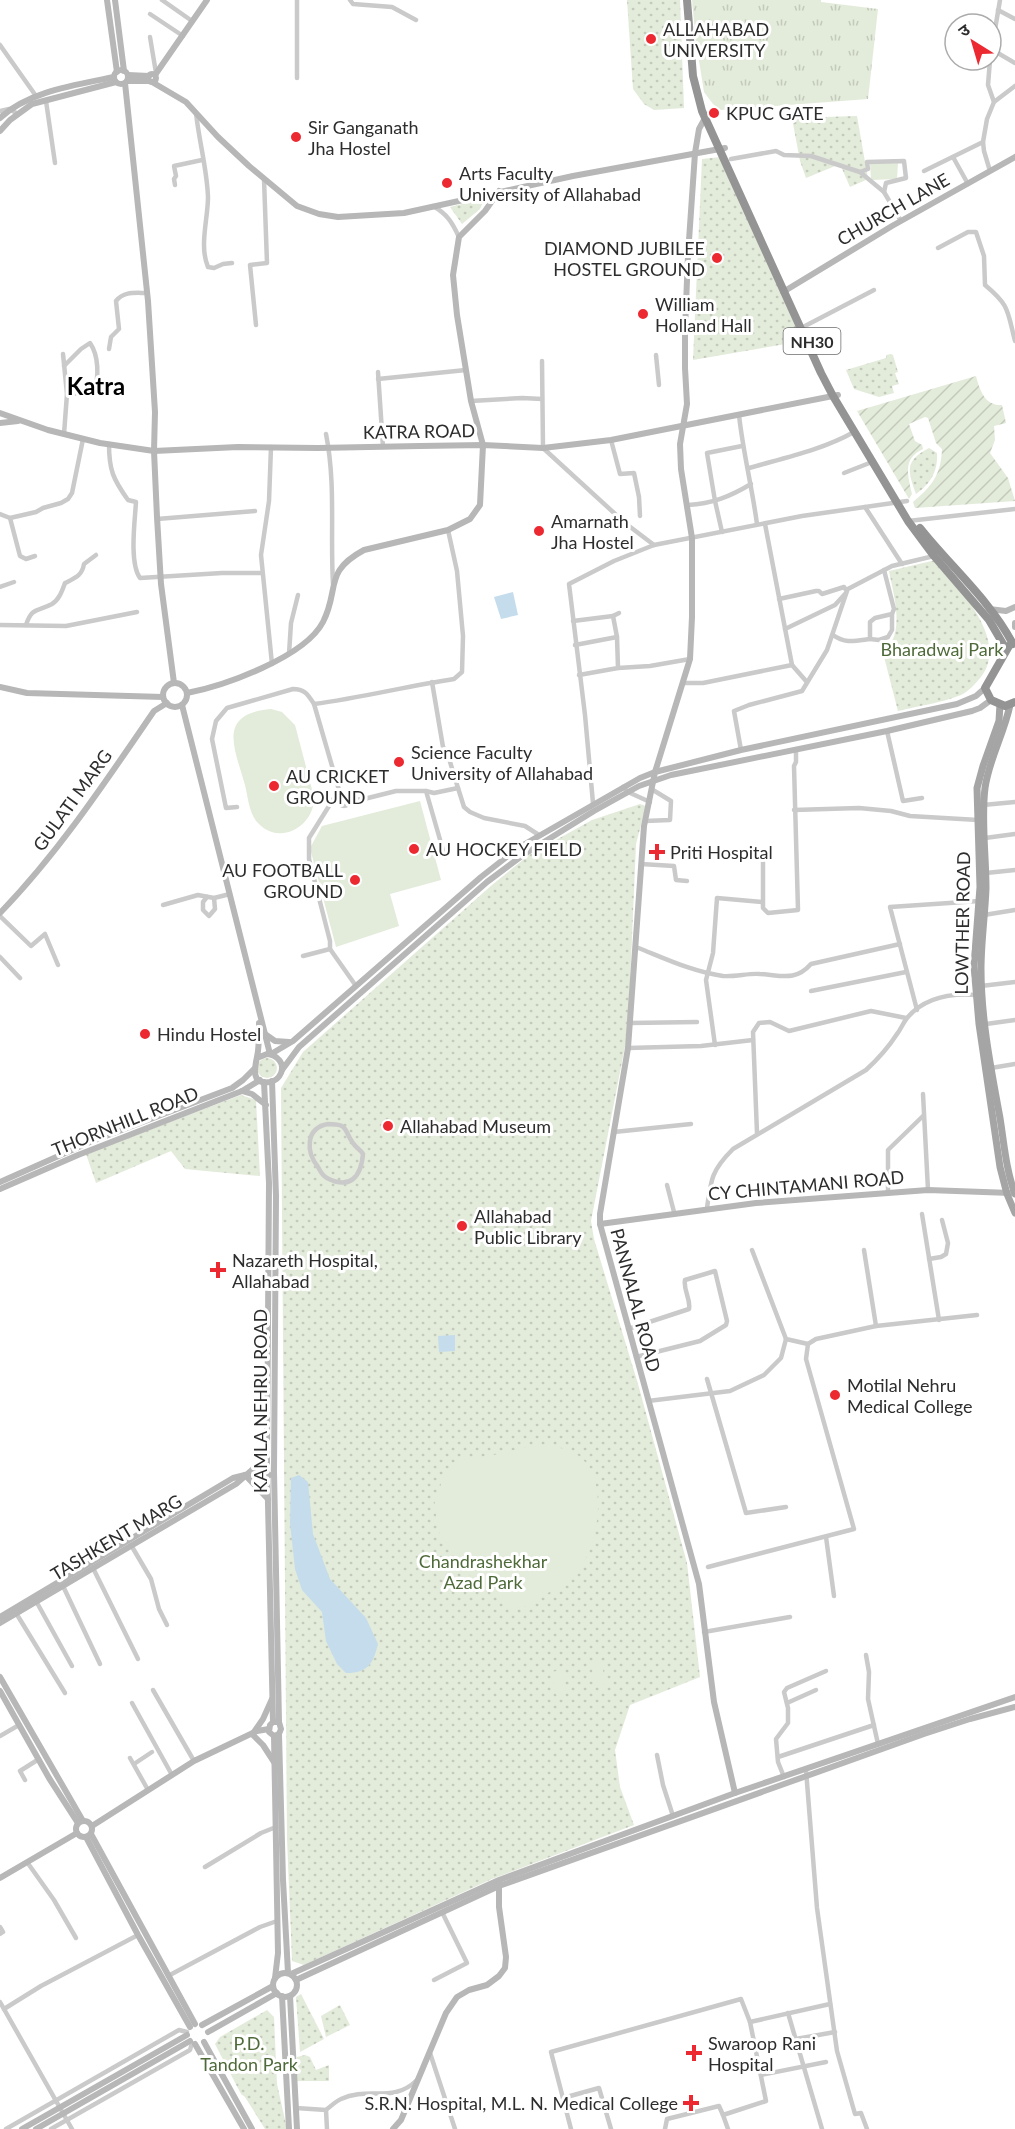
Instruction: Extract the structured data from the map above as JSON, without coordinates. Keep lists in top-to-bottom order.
{
  "streets": {
    "highway": ["NH30"],
    "main road": ["LOWTHER ROAD"],
    "street": [
      "CHURCH LANE",
      "KATRA ROAD",
      "GULATI MARG",
      "THORNHILL ROAD",
      "CY CHINTAMANI ROAD",
      "PANNALAL ROAD",
      "KAMLA NEHRU ROAD",
      "TASHKENT MARG"
    ]
  },
  "crossings": [
    ["CHURCH LANE", "NH30"],
    ["NH30", "KATRA ROAD"],
    ["KATRA ROAD", "PANNALAL ROAD"],
    ["LOWTHER ROAD", "CY CHINTAMANI ROAD"],
    ["THORNHILL ROAD", "KAMLA NEHRU ROAD"],
    ["CY CHINTAMANI ROAD", "PANNALAL ROAD"],
    ["KAMLA NEHRU ROAD", "TASHKENT MARG"]
  ],
  "districts": ["Katra"],
  "parks": ["Bharadwaj Park", "Chandrashekhar Azad Park", "P.D. Tandon Park"],
  "places": {
    "other": [
      "ALLAHABAD UNIVERSITY",
      "KPUC GATE",
      "Sir Ganganath Jha Hostel",
      "Arts Faculty University of Allahabad",
      "DIAMOND JUBILEE HOSTEL GROUND",
      "William Holland Hall",
      "Amarnath Jha Hostel",
      "Science Faculty University of Allahabad",
      "AU CRICKET GROUND",
      "AU HOCKEY FIELD",
      "AU FOOTBALL GROUND",
      "Hindu Hostel",
      "Allahabad Museum",
      "Allahabad Public Library",
      "Motilal Nehru Medical College"
    ],
    "health": [
      "Priti Hospital",
      "Nazareth Hospital, Allahabad",
      "Swaroop Rani Hospital",
      "S.R.N. Hospital, M.L. N. Medical College"
    ]
  },
  "north": "top left"
}
